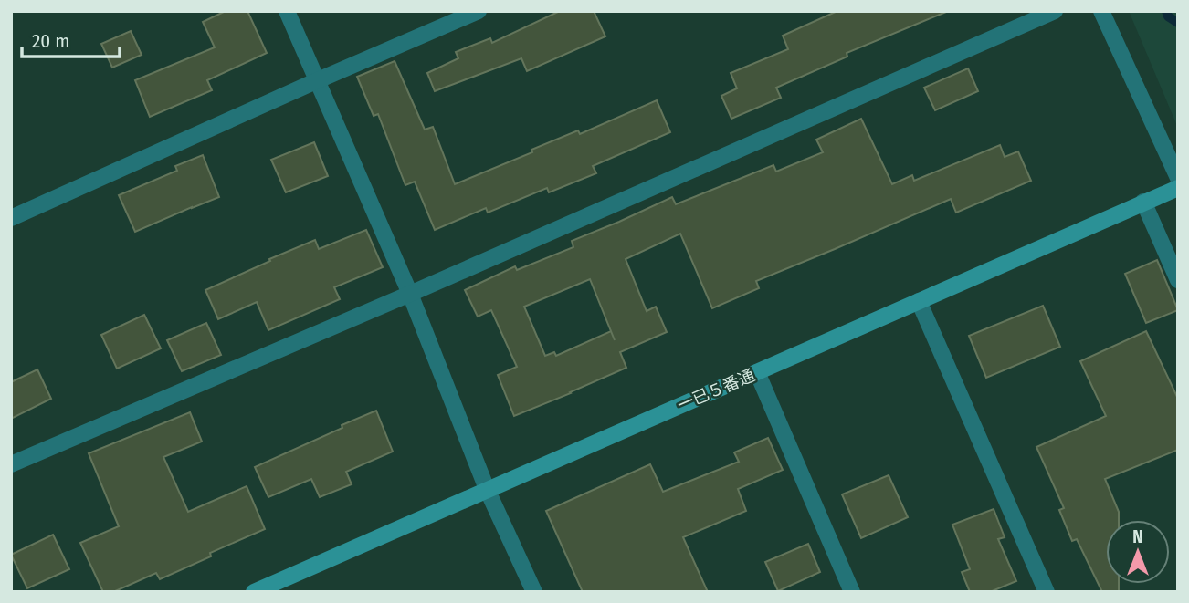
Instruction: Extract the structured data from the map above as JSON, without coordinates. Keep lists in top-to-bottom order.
{
  "streets": {
    "street": ["一已５番通"]
  },
  "scale_bar": "20 m",
  "north": "top"
}
